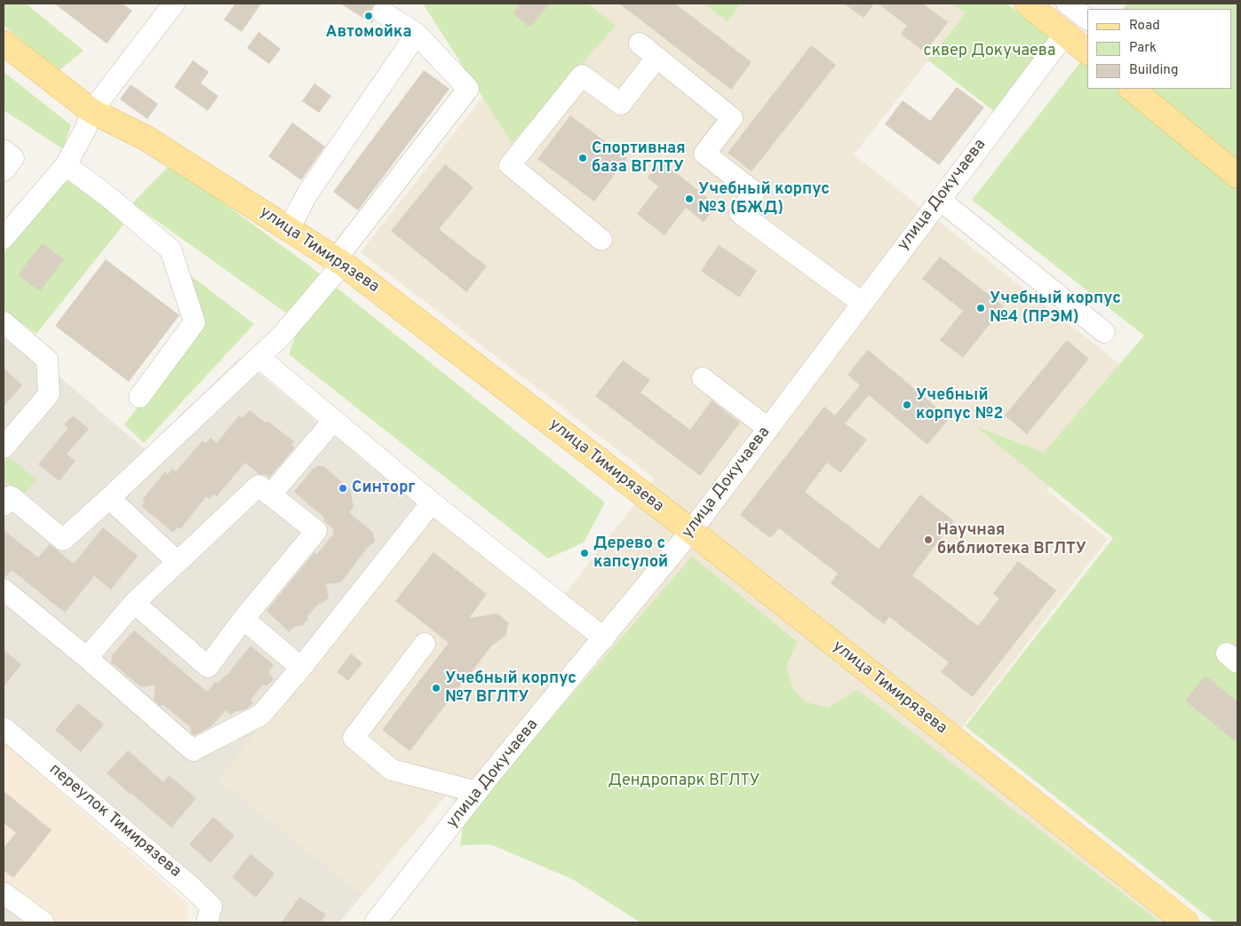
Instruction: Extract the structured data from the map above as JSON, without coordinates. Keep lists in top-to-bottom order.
{
  "streets": {
    "main road": ["улица Тимирязева"],
    "street": ["улица Докучаева", "переулок Тимирязева"]
  },
  "crossings": [
    ["улица Докучаева", "улица Тимирязева"]
  ],
  "parks": ["сквер Докучаева", "Дендропарк ВГЛТУ"],
  "places": [
    "Автомойка",
    "Спортивная база ВГЛТУ",
    "Учебный корпус №3 (БЖД)",
    "Учебный корпус №4 (ПРЭМ)",
    "Учебный корпус №2",
    "Синторг",
    "Научная библиотека ВГЛТУ",
    "Дерево с капсулой",
    "Учебный корпус №7 ВГЛТУ"
  ],
  "legend": ["Road", "Park", "Building"]
}
